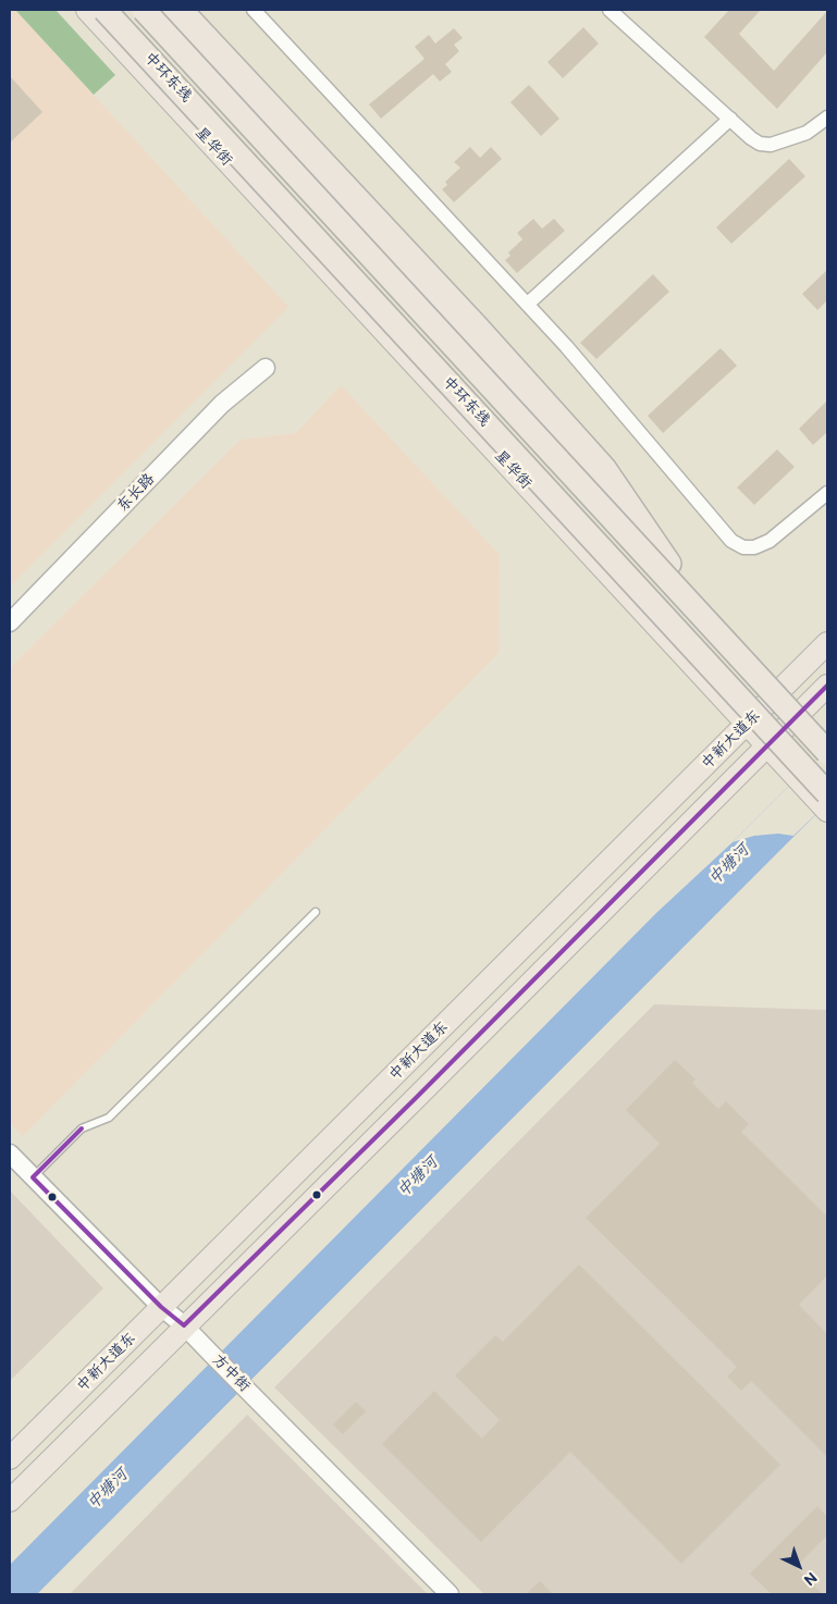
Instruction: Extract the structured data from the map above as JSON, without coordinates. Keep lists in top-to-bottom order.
{
  "streets": {
    "highway": ["中环东线"],
    "main road": ["星华街", "中新大道东"],
    "street": ["东长路", "方中街"]
  },
  "crossings": [
    ["中环东线", "星华街"],
    ["星华街", "中新大道东"],
    ["中新大道东", "方中街"]
  ],
  "water": ["中塘河"],
  "north": "bottom right"
}
